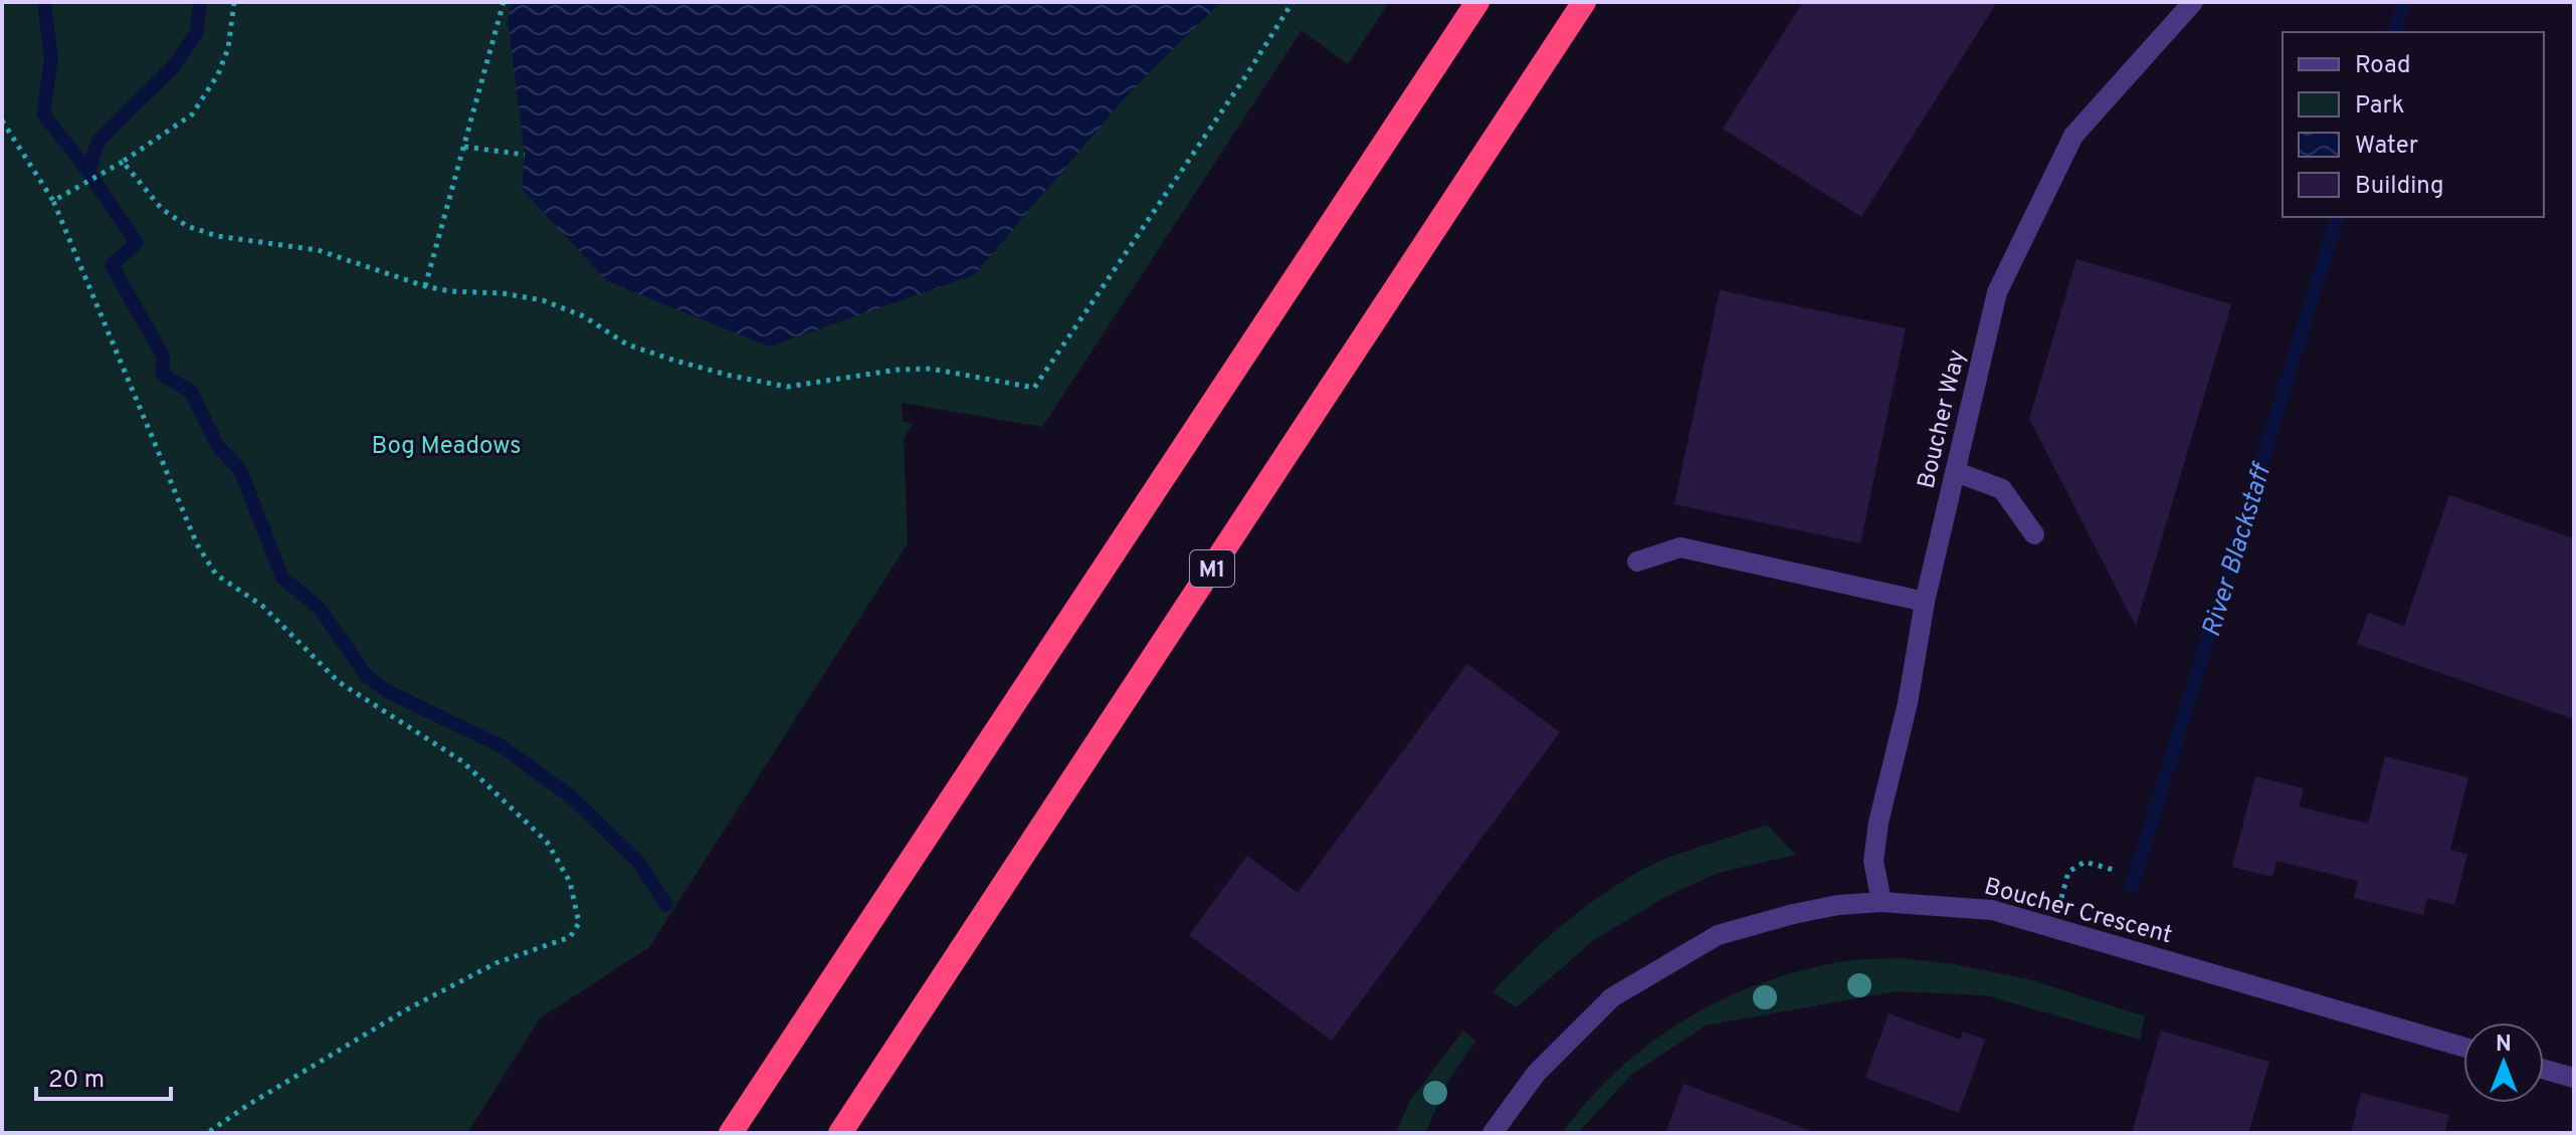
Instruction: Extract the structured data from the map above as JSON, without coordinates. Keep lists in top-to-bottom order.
{
  "streets": {
    "highway": ["M1"],
    "street": ["Boucher Way", "Boucher Crescent"]
  },
  "crossings": [
    ["Boucher Way", "Boucher Crescent"]
  ],
  "water": ["River Blackstaff"],
  "parks": ["Bog Meadows"],
  "legend": [
    "Road",
    "Park",
    "Water",
    "Building"
  ],
  "scale_bar": "20 m",
  "north": "top"
}
